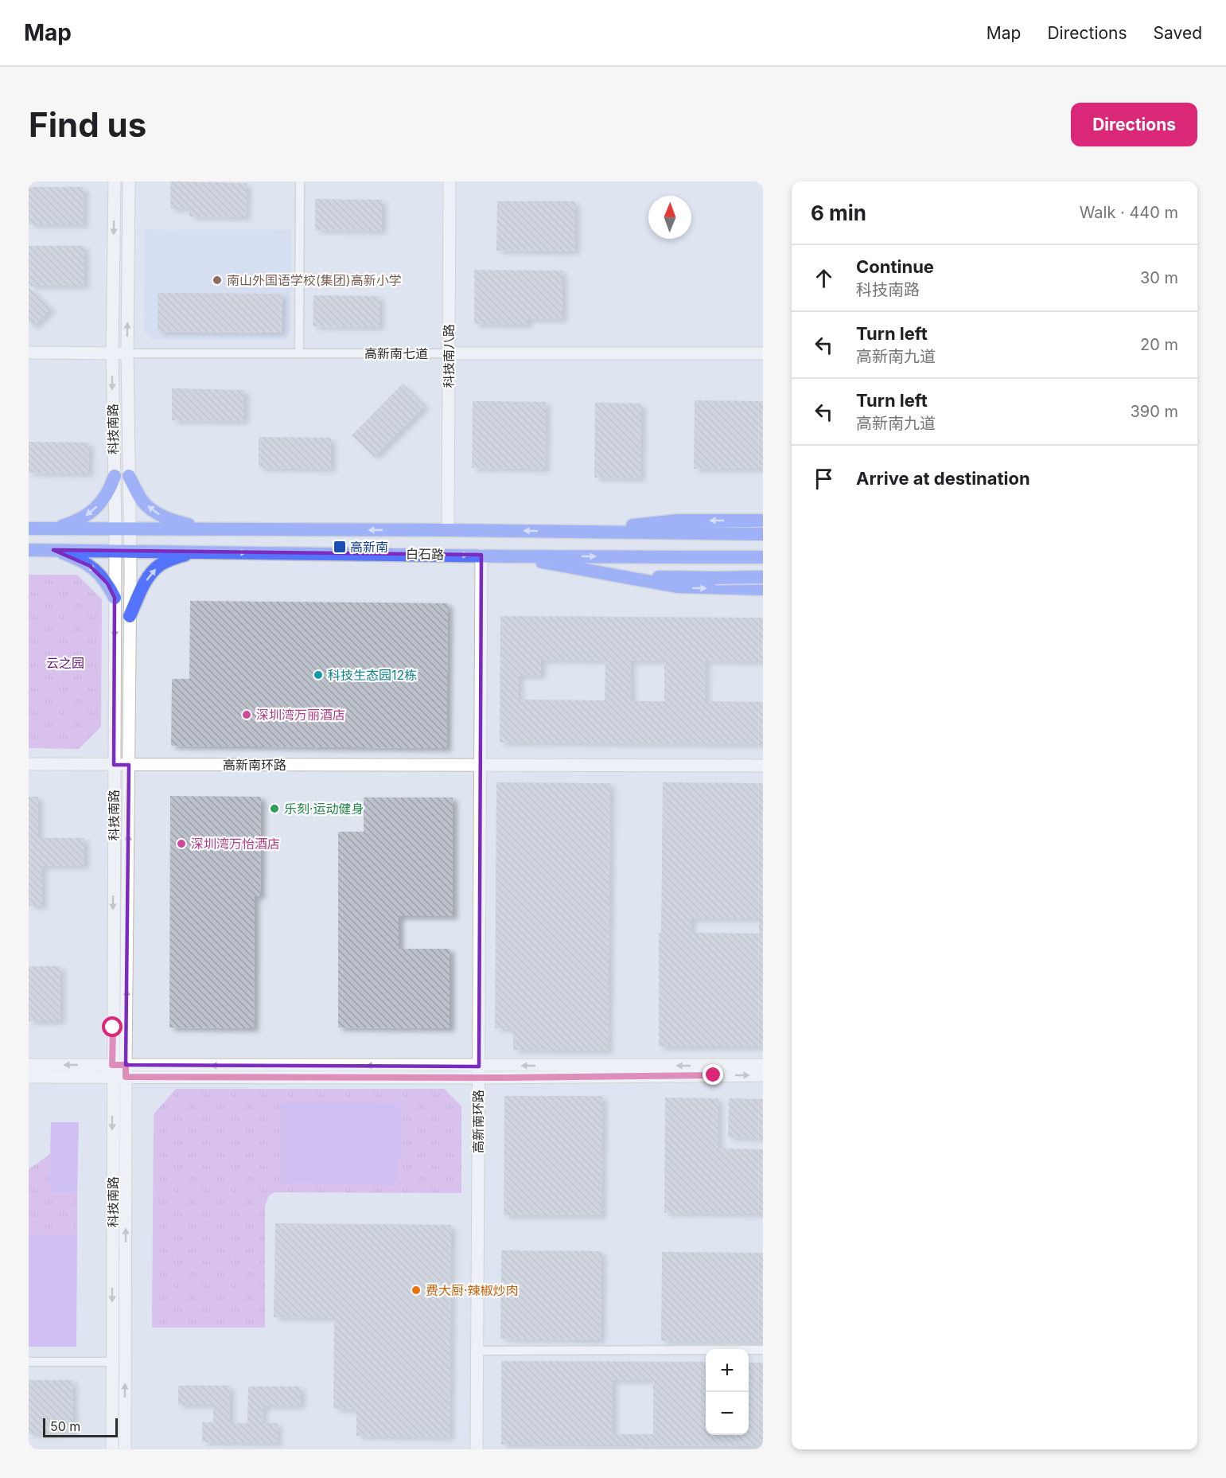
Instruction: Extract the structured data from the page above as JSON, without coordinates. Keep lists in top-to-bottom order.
{
  "streets": {
    "main road": ["白石路"],
    "street": [
      "高新南七道",
      "科技南八路",
      "科技南路",
      "高新南环路"
    ]
  },
  "crossings": [
    ["高新南七道", "科技南八路"],
    ["高新南七道", "科技南路"],
    ["科技南八路", "白石路"],
    ["科技南路", "白石路"],
    ["科技南路", "高新南环路"],
    ["白石路", "高新南环路"]
  ],
  "parks": ["云之园"],
  "places": {
    "other": [
      "南山外国语学校(集团)高新小学",
      "科技生态园12栋",
      "深圳湾万丽酒店",
      "乐刻·运动健身",
      "深圳湾万怡酒店",
      "费大厨·辣椒炒肉"
    ],
    "transit": ["高新南"]
  },
  "scale_bar": "50 m",
  "north": "top",
  "page": {
    "header": "Map",
    "nav": ["Map", "Directions", "Saved"],
    "buttons": "Directions",
    "title": "Find us",
    "heading": ["6 min", "Walk · 440 m"],
    "list": [
      ["Continue", "科技南路", "30 m"],
      ["Turn left", "高新南九道", "20 m"],
      ["Turn left", "高新南九道", "390 m"],
      "Arrive at destination"
    ],
    "map_buttons": ["+", "−"],
    "scale": "50 m"
  }
}
